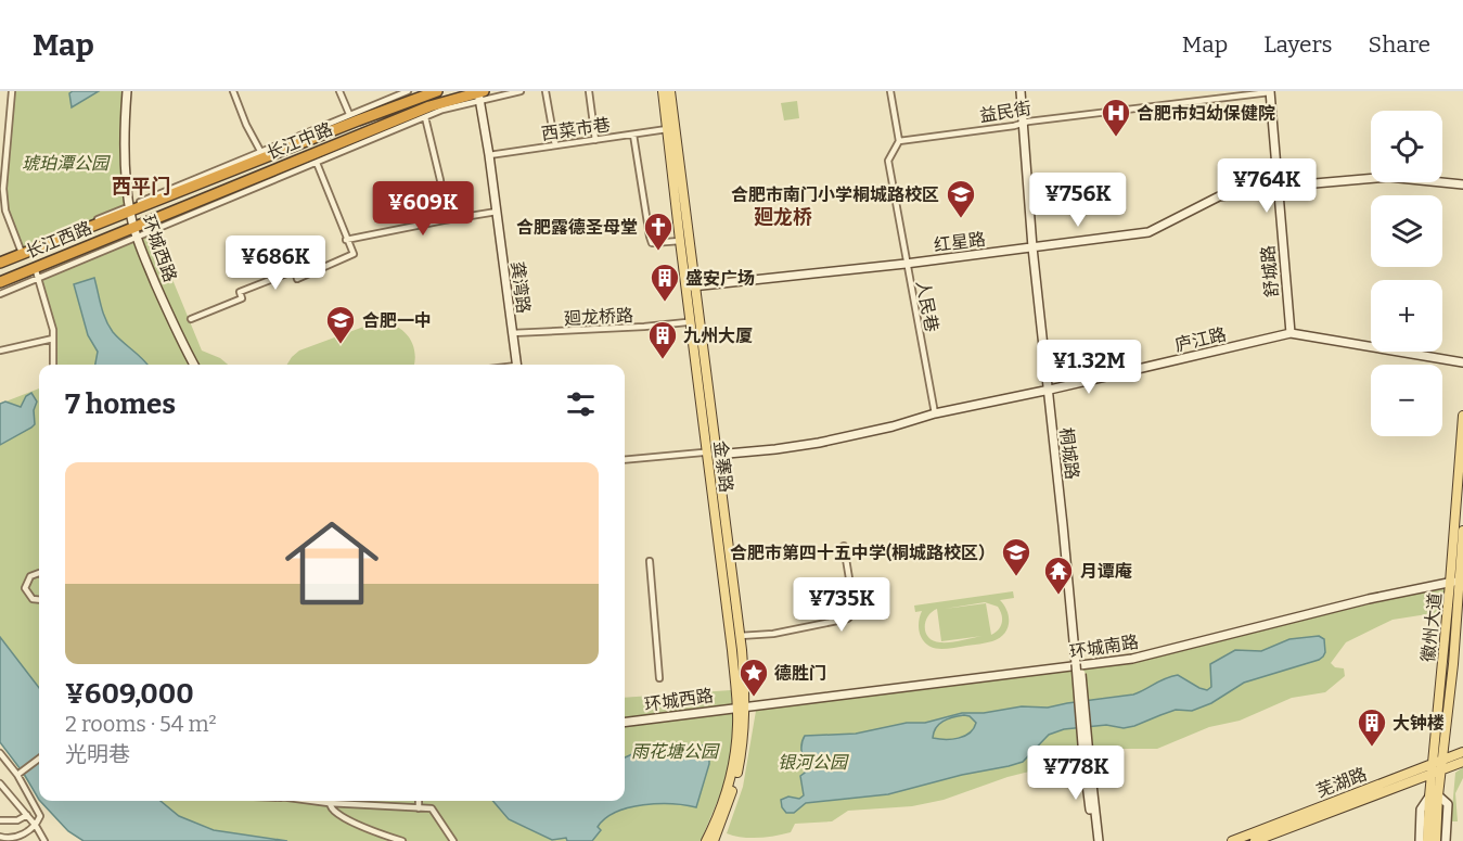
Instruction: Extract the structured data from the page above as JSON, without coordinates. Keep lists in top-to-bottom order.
{
  "streets": {
    "highway": ["长江中路", "长江西路"],
    "main road": ["金寨路", "徽州大道", "芜湖路"],
    "street": [
      "益民街",
      "西菜市巷",
      "红星路",
      "环城西路",
      "舒城路",
      "龚湾路",
      "人民巷",
      "廻龙桥路",
      "庐江路",
      "桐城路",
      "环城南路"
    ]
  },
  "crossings": [
    ["益民街", "舒城路"],
    ["益民街", "人民巷"],
    ["益民街", "桐城路"],
    ["西菜市巷", "龚湾路"],
    ["西菜市巷", "金寨路"],
    ["长江中路", "长江西路"],
    ["长江中路", "环城西路"],
    ["长江中路", "龚湾路"],
    ["长江西路", "环城西路"],
    ["红星路", "舒城路"],
    ["红星路", "人民巷"],
    ["红星路", "桐城路"],
    ["红星路", "金寨路"],
    ["环城西路", "金寨路"],
    ["环城西路", "环城南路"],
    ["舒城路", "庐江路"],
    ["龚湾路", "廻龙桥路"],
    ["人民巷", "庐江路"],
    ["庐江路", "桐城路"],
    ["庐江路", "金寨路"],
    ["金寨路", "环城南路"],
    ["徽州大道", "环城南路"],
    ["徽州大道", "芜湖路"]
  ],
  "districts": ["西平门", "廻龙桥"],
  "parks": ["琥珀潭公园", "雨花塘公园", "银河公园"],
  "places": {
    "hospital": ["合肥市妇幼保健院"],
    "school or university": ["合肥市南门小学桐城路校区", "合肥一中", "合肥市第四十五中学(桐城路校区）"],
    "church": ["合肥露德圣母堂"],
    "building": ["盛安广场", "九州大厦", "大钟楼"],
    "temple": ["月谭庵"],
    "place": ["德胜门"]
  },
  "page": {
    "header": "Map",
    "nav": ["Map", "Layers", "Share"],
    "map_buttons": ["+", "−"],
    "price": [
      "¥764K",
      "¥756K",
      "¥609K",
      "¥686K",
      "¥1.32M",
      "¥735K",
      "¥778K"
    ],
    "heading": "7 homes",
    "list": [
      {
        "name": "¥609,000",
        "note": "2 rooms · 54 m² · 光明巷"
      }
    ]
  }
}
